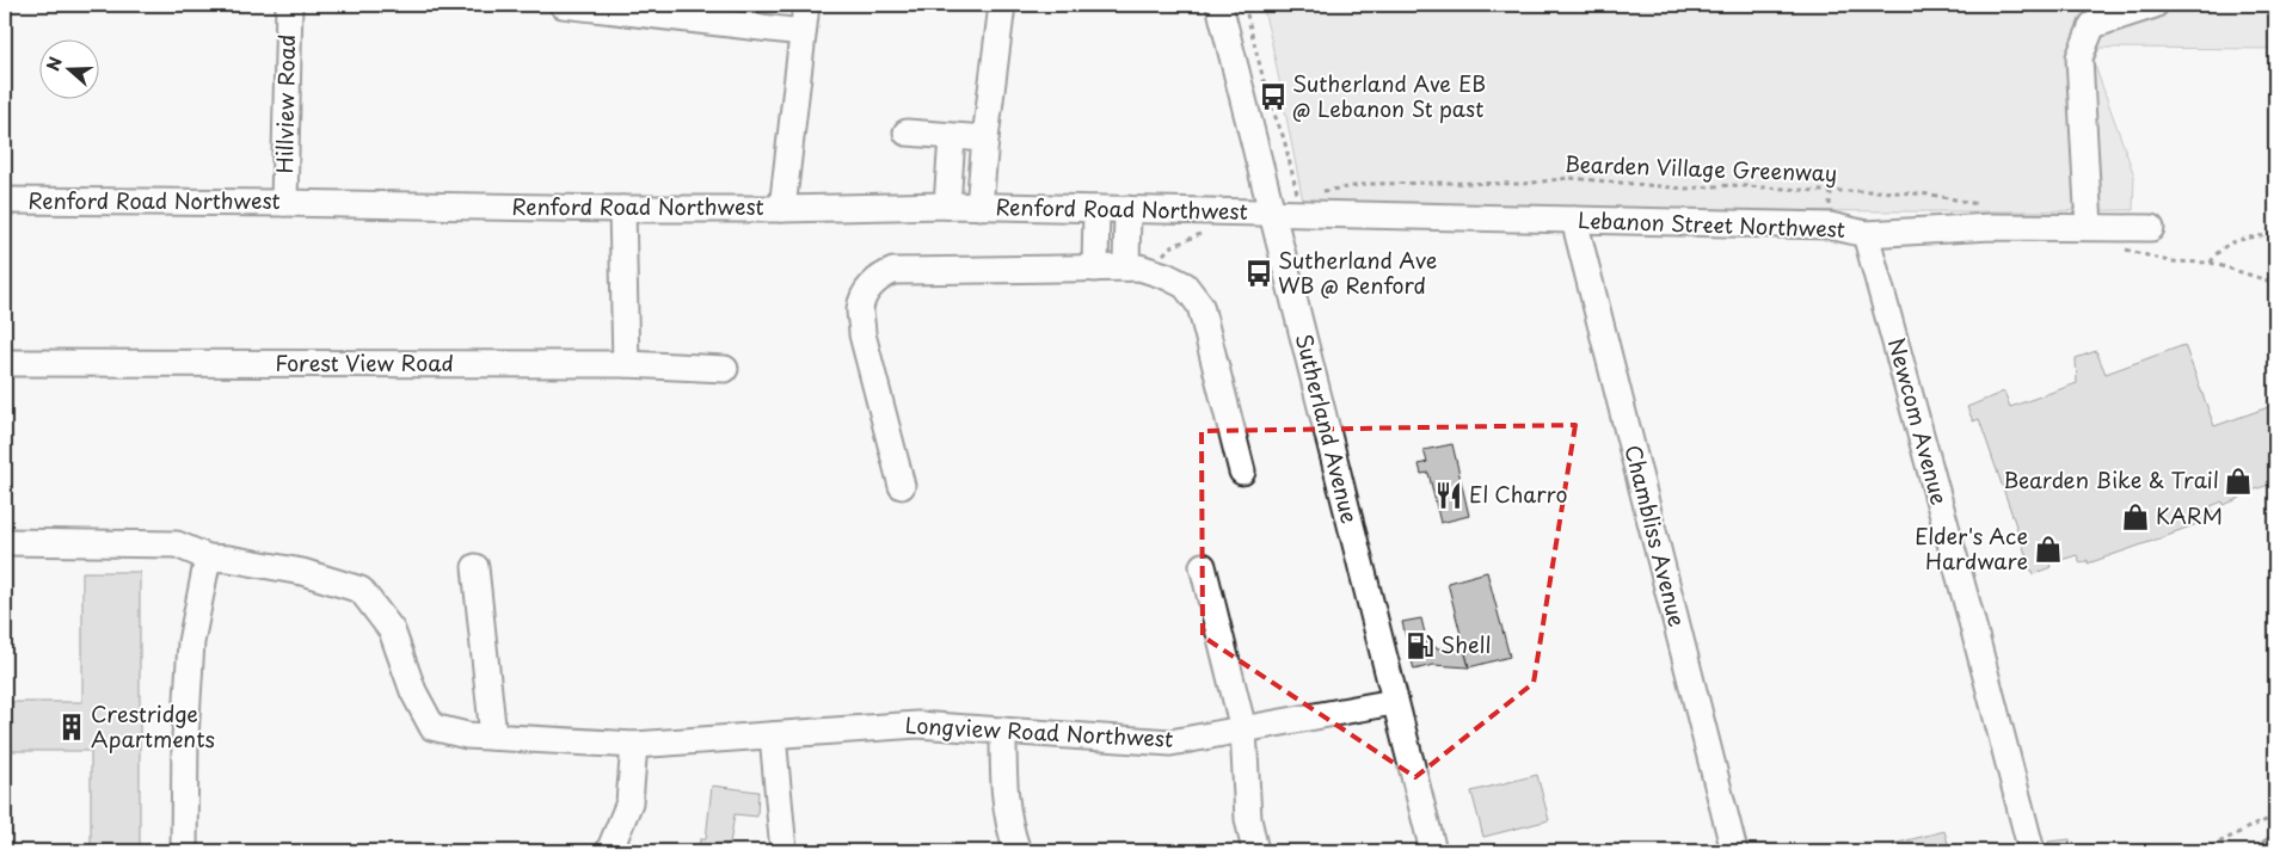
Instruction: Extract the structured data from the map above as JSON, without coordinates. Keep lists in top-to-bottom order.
{
  "streets": {
    "street": [
      "Hillview Road",
      "Renford Road Northwest",
      "Lebanon Street Northwest",
      "Forest View Road",
      "Newcom Avenue",
      "Sutherland Avenue",
      "Chambliss Avenue",
      "Longview Road Northwest"
    ],
    "path": ["Bearden Village Greenway"]
  },
  "crossings": [
    ["Hillview Road", "Renford Road Northwest"],
    ["Renford Road Northwest", "Lebanon Street Northwest"],
    ["Renford Road Northwest", "Sutherland Avenue"],
    ["Lebanon Street Northwest", "Newcom Avenue"],
    ["Lebanon Street Northwest", "Sutherland Avenue"],
    ["Lebanon Street Northwest", "Chambliss Avenue"],
    ["Sutherland Avenue", "Longview Road Northwest"]
  ],
  "places": {
    "bus stop": ["Sutherland Ave EB @ Lebanon St past", "Sutherland Ave WB @ Renford"],
    "shop": ["Bearden Bike & Trail", "KARM", "Elder's Ace Hardware"],
    "restaurant": ["El Charro"],
    "fuel station": ["Shell"],
    "building": ["Crestridge Apartments"]
  },
  "north": "left"
}
